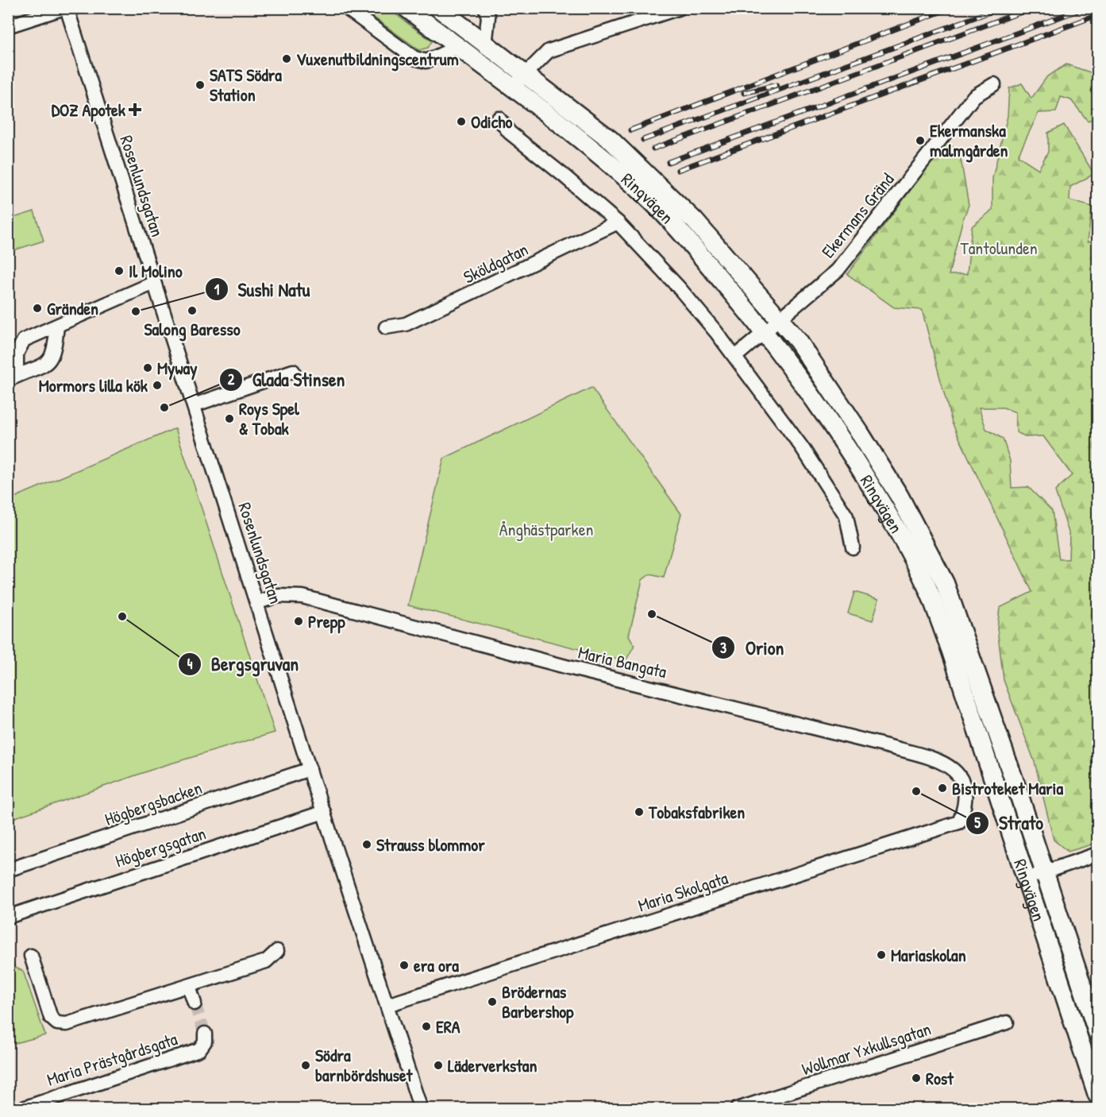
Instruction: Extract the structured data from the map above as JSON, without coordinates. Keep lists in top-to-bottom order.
{
  "streets": {
    "main road": ["Ringvägen"],
    "street": [
      "Rosenlundsgatan",
      "Ekermans Gränd",
      "Sköldgatan",
      "Maria Bangata",
      "Högbergsbacken",
      "Högbergsgatan",
      "Maria Skolgata",
      "Wollmar Yxkullsgatan",
      "Maria Prästgårdsgata"
    ]
  },
  "crossings": [
    ["Rosenlundsgatan", "Maria Bangata"],
    ["Rosenlundsgatan", "Högbergsbacken"],
    ["Rosenlundsgatan", "Högbergsgatan"],
    ["Rosenlundsgatan", "Maria Skolgata"],
    ["Ringvägen", "Ekermans Gränd"],
    ["Ringvägen", "Sköldgatan"],
    ["Maria Bangata", "Maria Skolgata"]
  ],
  "parks": ["Tantolunden", "Ånghästparken"],
  "places": {
    "other": [
      "Vuxenutbildningscentrum",
      "SATS Södra Station",
      "Odicho",
      "Ekermanska malmgården",
      "Il Molino",
      "Gränden",
      "Salong Baresso",
      "Sushi Natu",
      "Myway",
      "Mormors lilla kök",
      "Glada Stinsen",
      "Roys Spel & Tobak",
      "Orion",
      "Bergsgruvan",
      "Prepp",
      "Bistroteket Maria",
      "Strato",
      "Tobaksfabriken",
      "Strauss blommor",
      "Mariaskolan",
      "era ora",
      "Brödernas Barbershop",
      "ERA",
      "Södra barnbördshuset",
      "Läderverkstan",
      "Rost"
    ],
    "health": ["DOZ Apotek"]
  }
}
